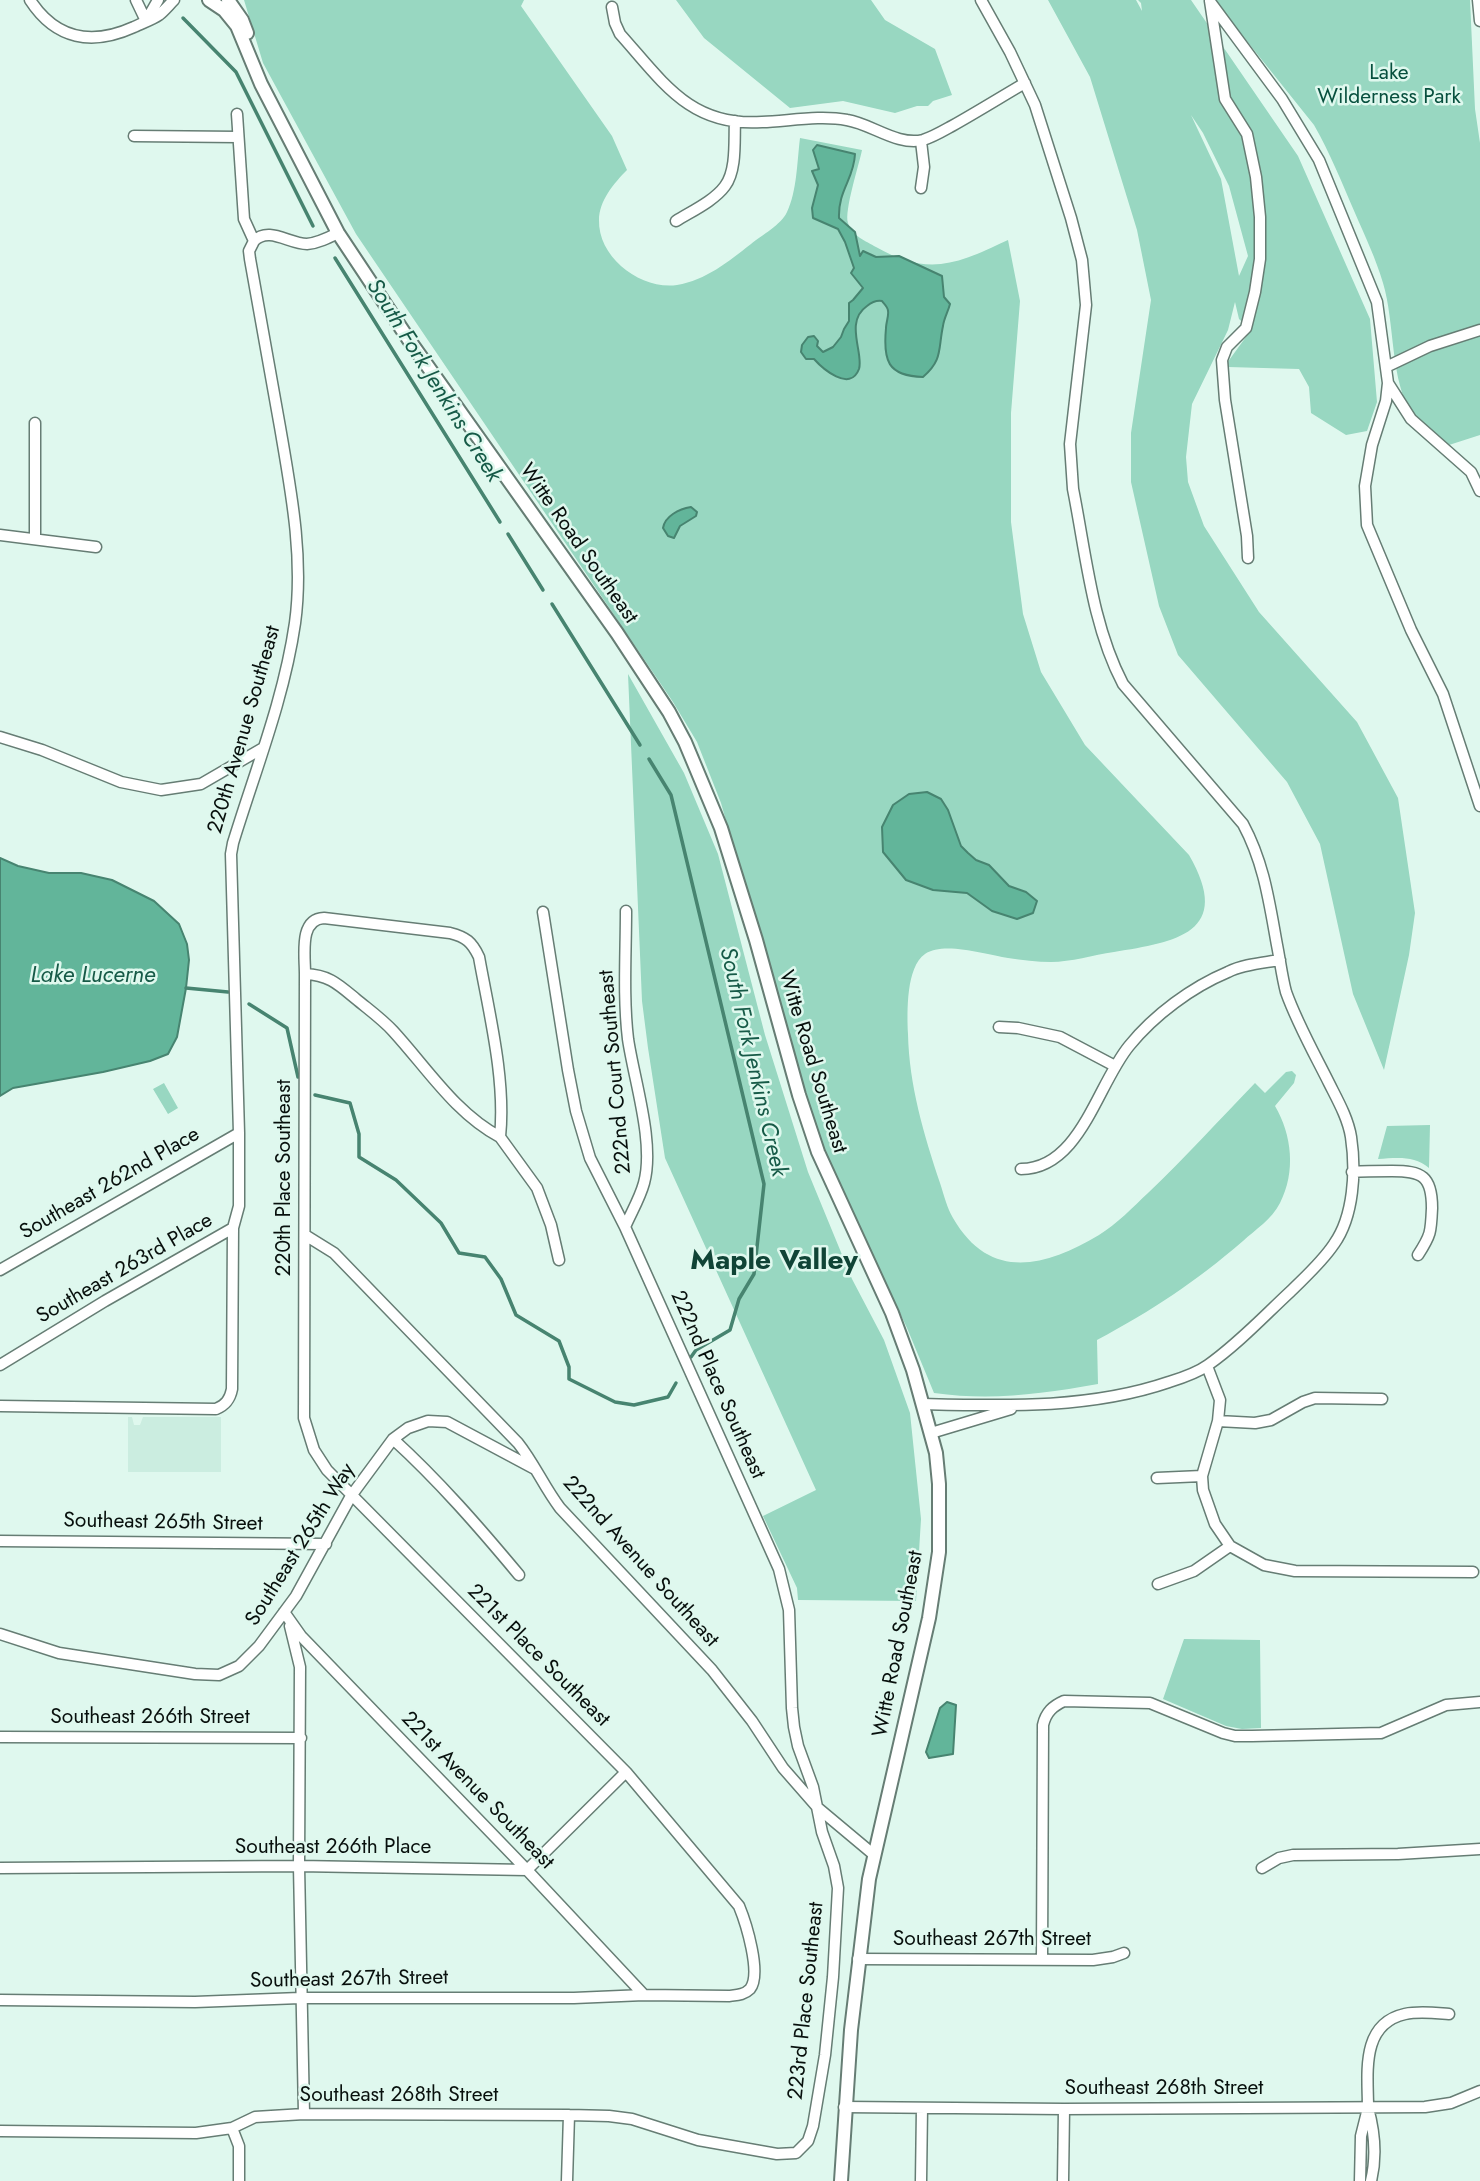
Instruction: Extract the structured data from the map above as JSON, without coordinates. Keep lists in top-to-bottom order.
{
  "streets": {
    "street": [
      "Witte Road Southeast",
      "220th Avenue Southeast",
      "222nd Court Southeast",
      "220th Place Southeast",
      "Southeast 262nd Place",
      "Southeast 263rd Place",
      "222nd Place Southeast",
      "Southeast 265th Street",
      "Southeast 265th Way",
      "222nd Avenue Southeast",
      "221st Place Southeast",
      "Southeast 266th Street",
      "221st Avenue Southeast",
      "Southeast 266th Place",
      "Southeast 267th Street",
      "223rd Place Southeast",
      "Southeast 268th Street"
    ]
  },
  "crossings": [
    ["Witte Road Southeast", "Southeast 267th Street"],
    ["Witte Road Southeast", "Southeast 268th Street"],
    ["220th Avenue Southeast", "Southeast 262nd Place"],
    ["220th Avenue Southeast", "Southeast 263rd Place"],
    ["222nd Court Southeast", "222nd Place Southeast"],
    ["220th Place Southeast", "222nd Avenue Southeast"],
    ["220th Place Southeast", "221st Place Southeast"],
    ["222nd Place Southeast", "222nd Avenue Southeast"],
    ["222nd Place Southeast", "223rd Place Southeast"],
    ["Southeast 265th Street", "Southeast 265th Way"],
    ["Southeast 265th Way", "222nd Avenue Southeast"],
    ["Southeast 265th Way", "221st Place Southeast"],
    ["Southeast 265th Way", "221st Avenue Southeast"],
    ["222nd Avenue Southeast", "223rd Place Southeast"],
    ["221st Place Southeast", "Southeast 267th Street"],
    ["221st Avenue Southeast", "Southeast 266th Place"],
    ["221st Avenue Southeast", "Southeast 267th Street"],
    ["223rd Place Southeast", "Southeast 268th Street"]
  ],
  "districts": ["Maple Valley"],
  "water": ["South Fork Jenkins Creek", "Lake Lucerne"],
  "parks": ["Lake Wilderness Park"]
}
